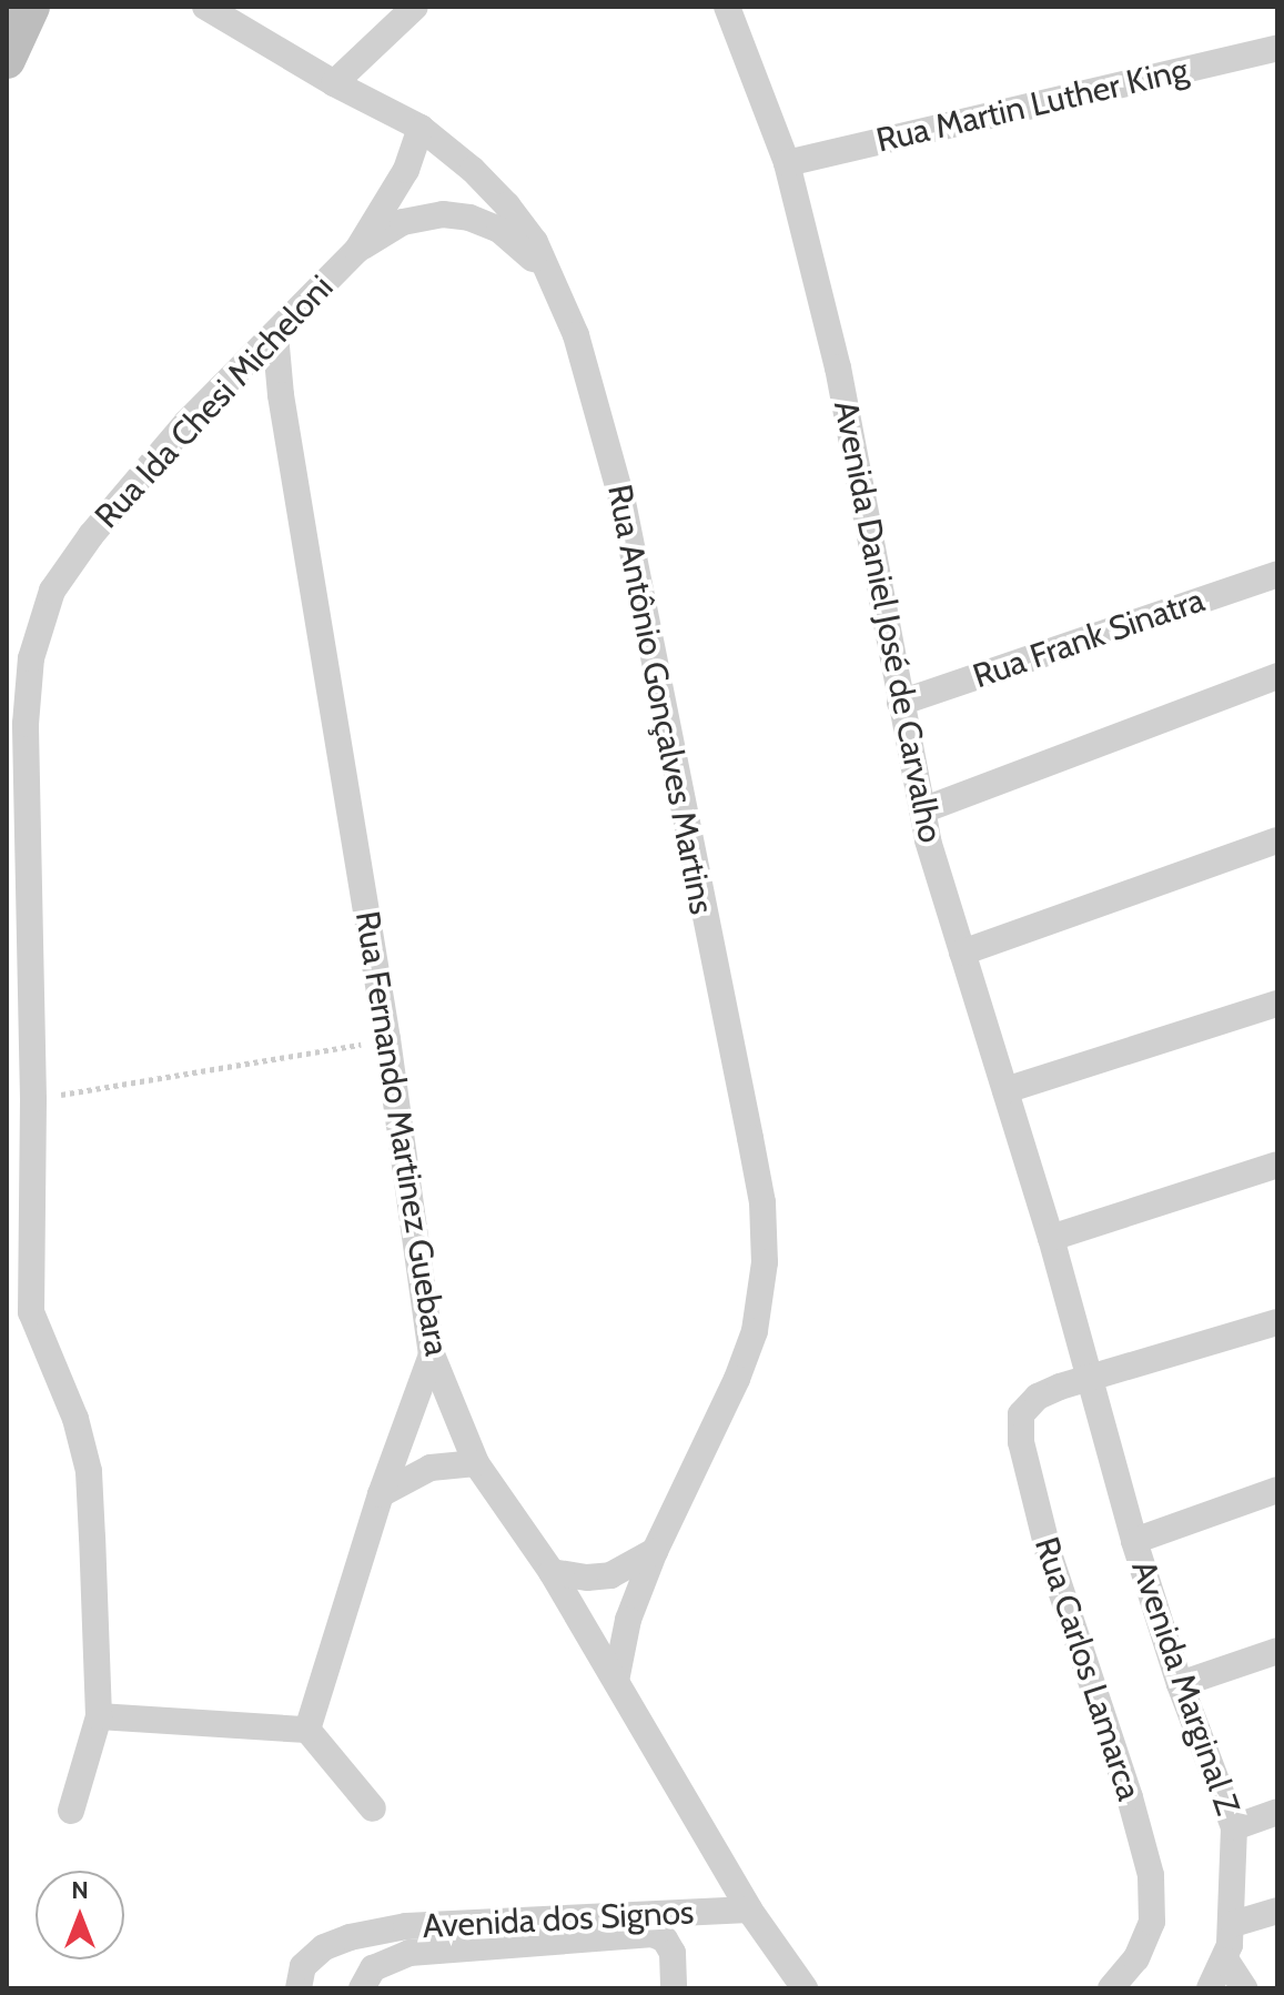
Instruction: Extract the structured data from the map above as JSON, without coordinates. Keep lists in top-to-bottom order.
{
  "streets": {
    "street": [
      "Rua Martin Luther King",
      "Rua Ida Chesi Micheloni",
      "Avenida Daniel José de Carvalho",
      "Rua Frank Sinatra",
      "Rua Antônio Gonçalves Martins",
      "Rua Fernando Martinez Guebara",
      "Rua Carlos Lamarca",
      "Avenida Marginal Z",
      "Avenida dos Signos"
    ]
  },
  "crossings": [
    ["Rua Martin Luther King", "Avenida Daniel José de Carvalho"],
    ["Rua Ida Chesi Micheloni", "Rua Antônio Gonçalves Martins"],
    ["Rua Ida Chesi Micheloni", "Rua Fernando Martinez Guebara"],
    ["Avenida Daniel José de Carvalho", "Rua Frank Sinatra"],
    ["Rua Antônio Gonçalves Martins", "Rua Fernando Martinez Guebara"],
    ["Rua Fernando Martinez Guebara", "Avenida dos Signos"]
  ],
  "north": "top"
}
